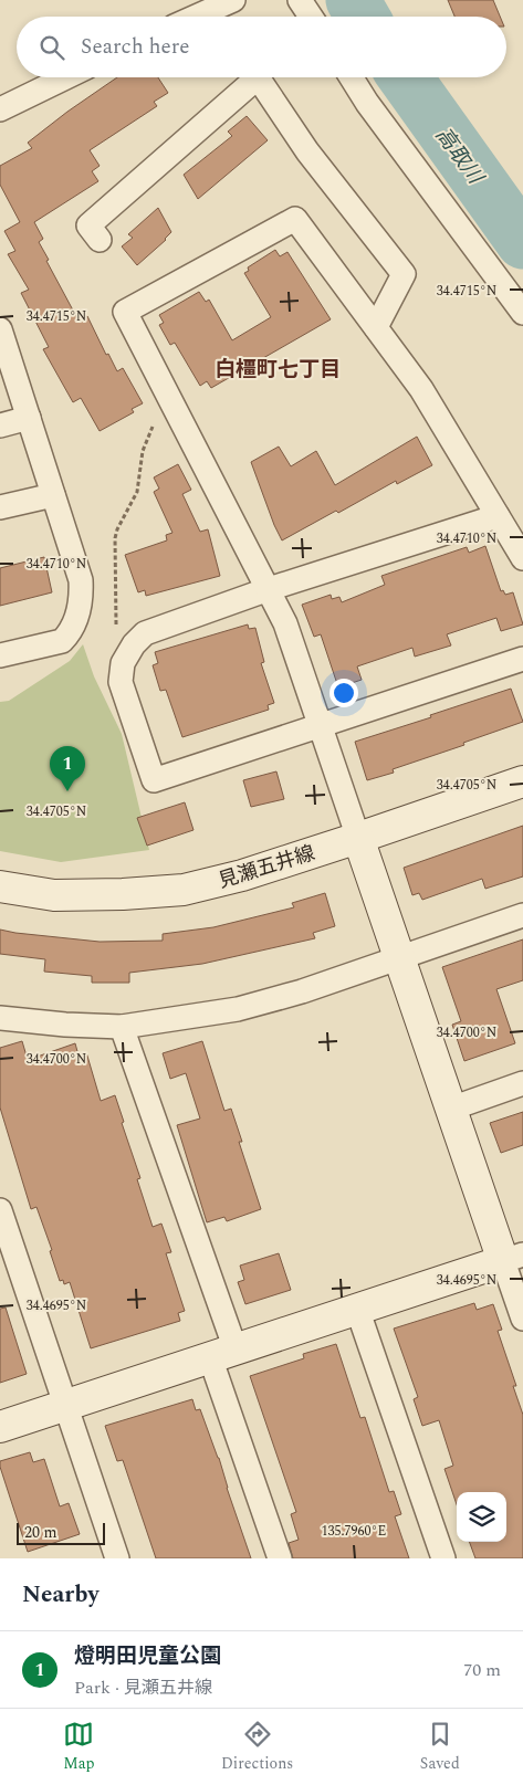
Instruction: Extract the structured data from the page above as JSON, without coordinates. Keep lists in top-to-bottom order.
{
  "streets": {
    "street": ["見瀬五井線"]
  },
  "districts": ["白橿町七丁目"],
  "water": ["高取川"],
  "scale_bar": "20 m",
  "page": {
    "search": "Search here",
    "pins": "1",
    "scale": "20 m",
    "heading": "Nearby",
    "list": [
      {
        "mark": "1",
        "name": "燈明田児童公園",
        "note": "Park · 見瀬五井線",
        "value": "70 m"
      }
    ],
    "nav": ["Map", "Directions", "Saved"]
  },
  "coordinates": [
    "34.4715°N",
    "34.4710°N",
    "34.4705°N",
    "34.4700°N",
    "34.4695°N",
    "135.7960°E"
  ]
}
